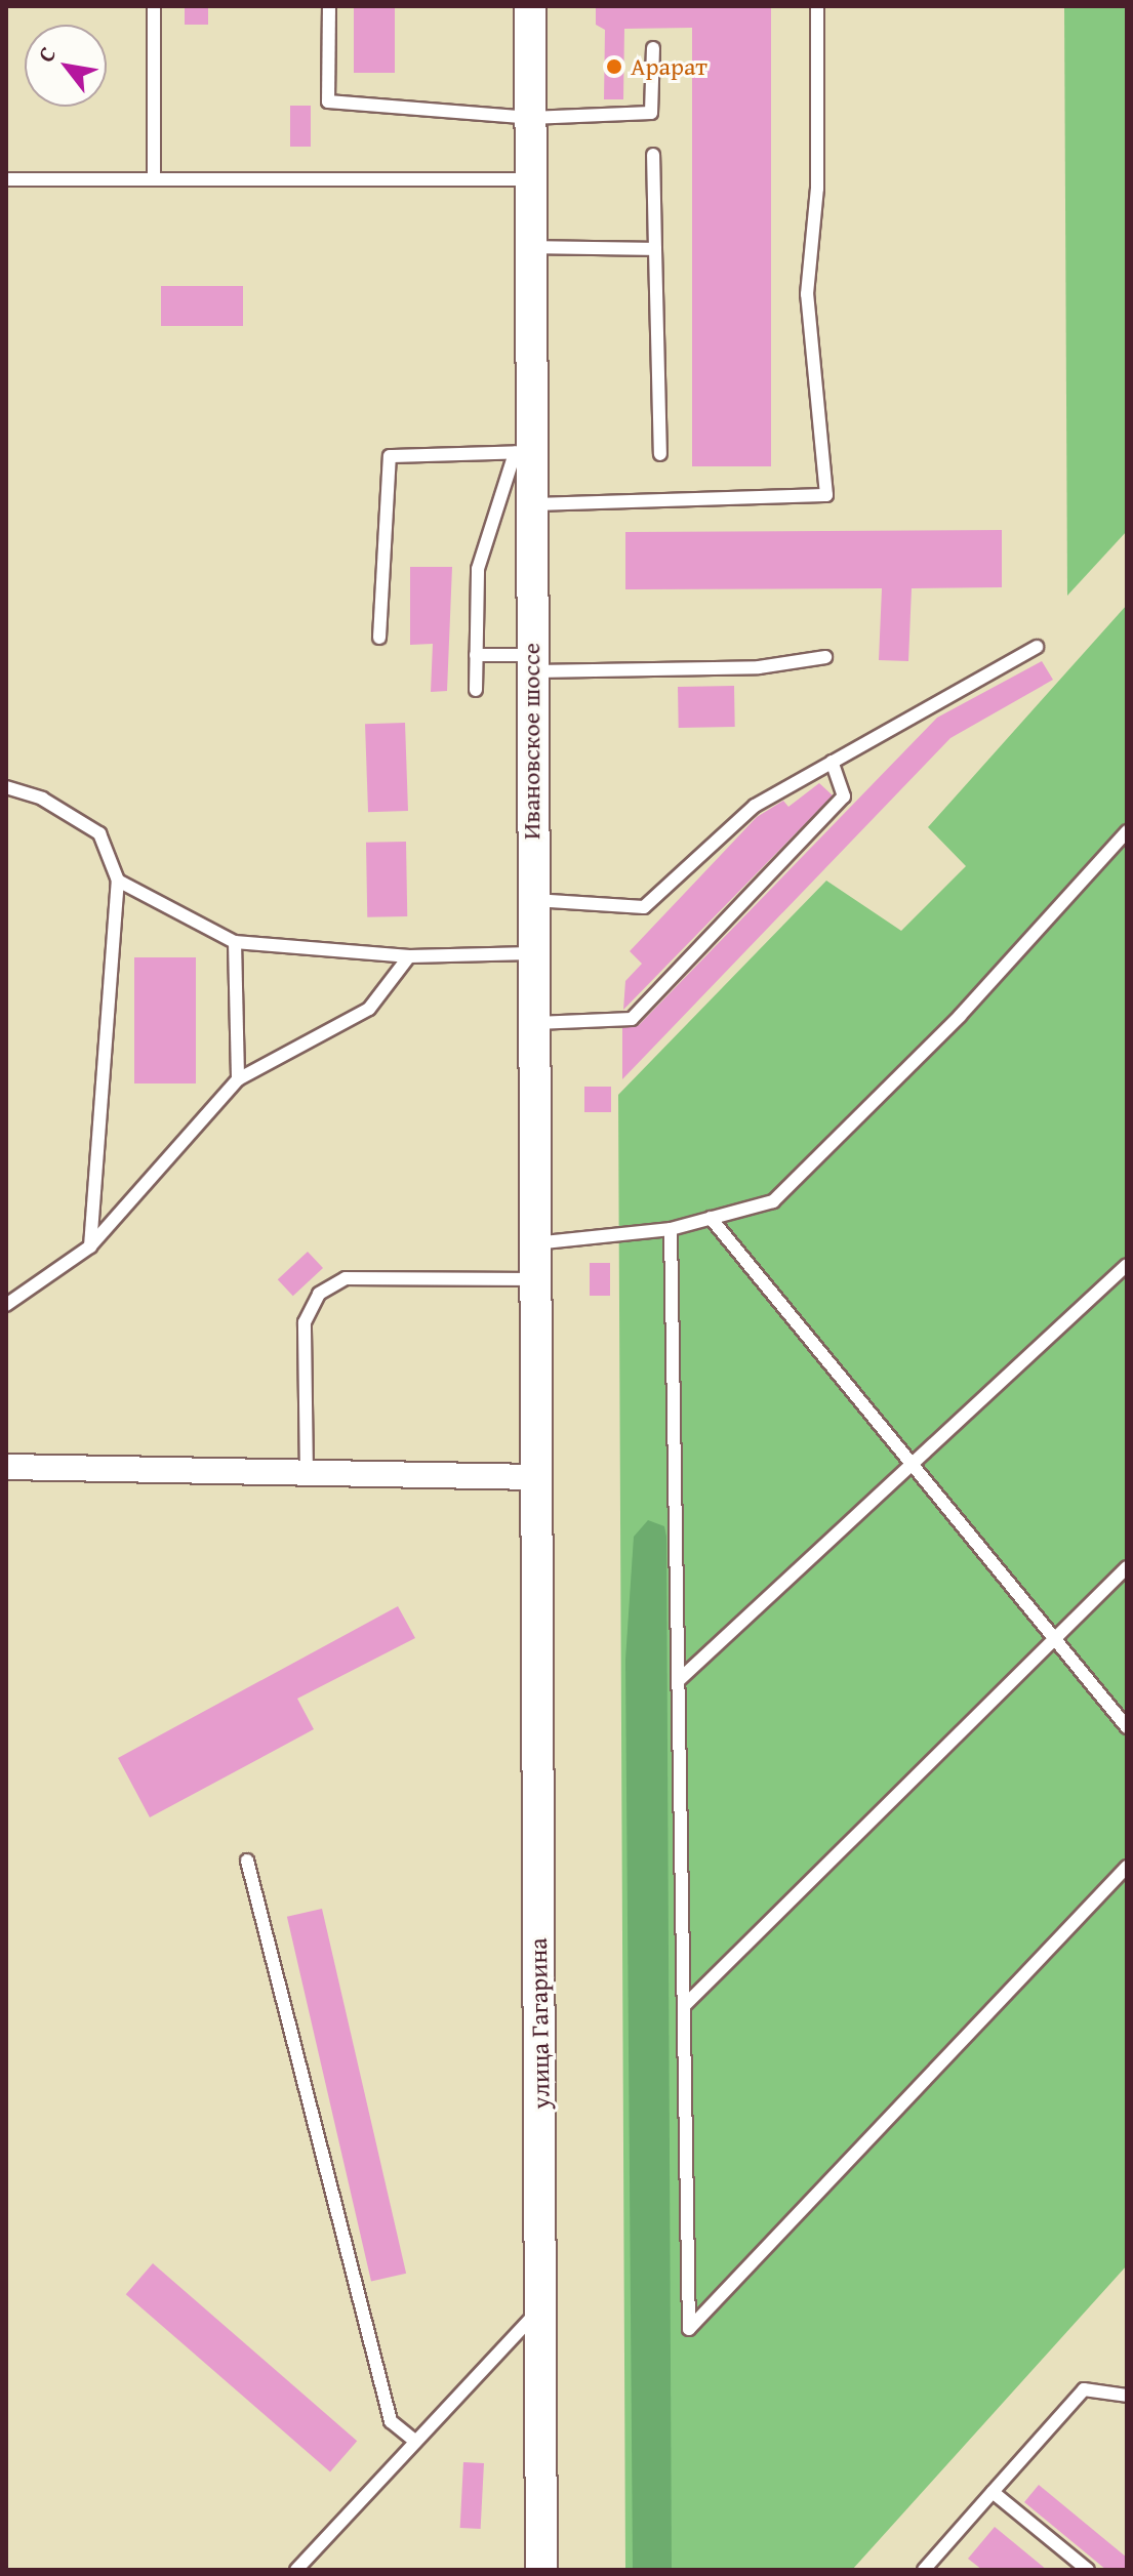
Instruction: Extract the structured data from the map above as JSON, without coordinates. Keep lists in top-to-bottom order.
{
  "streets": {
    "street": ["Ивановское шоссе", "улица Гагарина"]
  },
  "crossings": [
    ["Ивановское шоссе", "улица Гагарина"]
  ],
  "places": ["Арарат"],
  "north": "top left"
}
